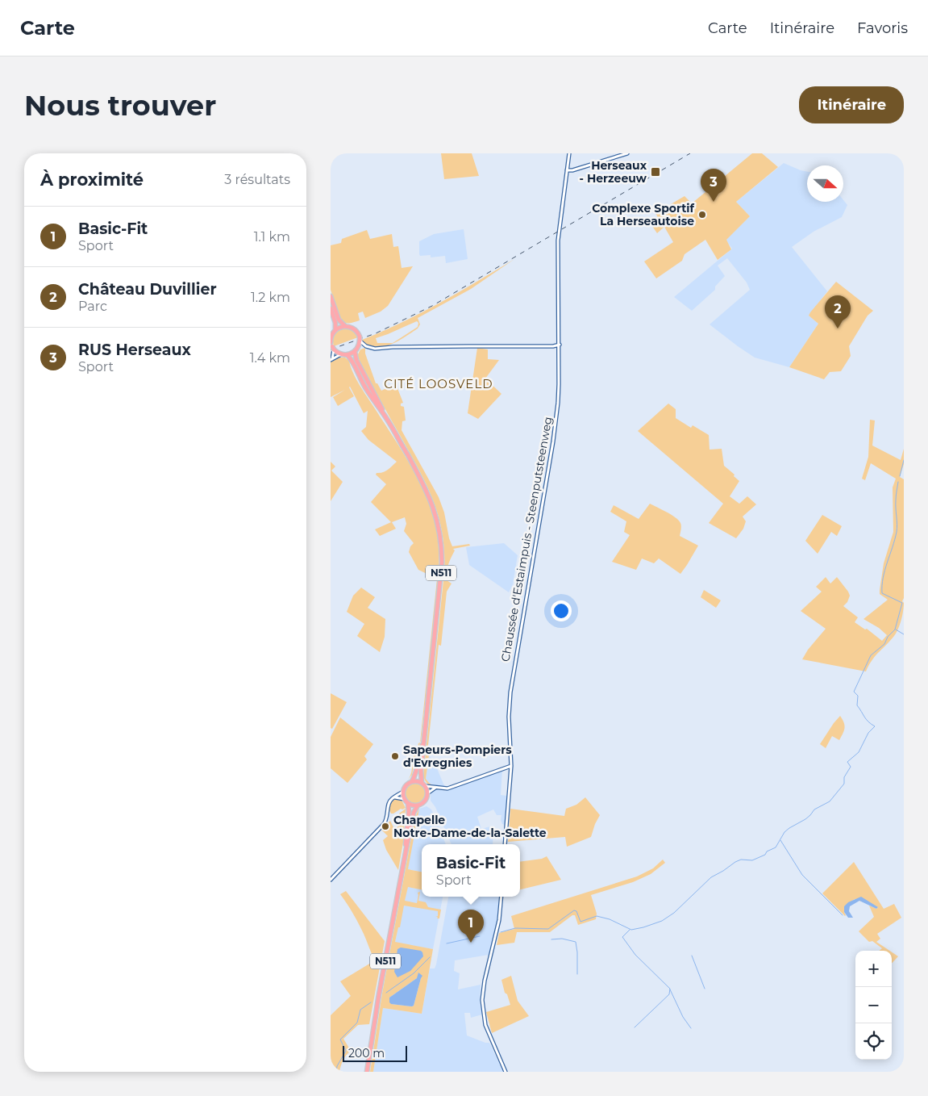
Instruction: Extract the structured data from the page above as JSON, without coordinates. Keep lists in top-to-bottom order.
{
  "streets": {
    "highway": ["N511"],
    "main road": ["Chaussée d'Estaimpuis - Steenputsteenweg"]
  },
  "districts": ["CITÉ LOOSVELD"],
  "places": {
    "transit": ["Herseaux - Herzeeuw"],
    "other": ["Complexe Sportif La Herseautoise", "Sapeurs-Pompiers d'Evregnies", "Chapelle Notre-Dame-de-la-Salette"]
  },
  "scale_bar": "200 m",
  "north": "right",
  "page": {
    "header": "Carte",
    "nav": ["Carte", "Itinéraire", "Favoris"],
    "buttons": "Itinéraire",
    "title": "Nous trouver",
    "heading": ["À proximité", "3 résultats"],
    "pins": ["3", "2", "1"],
    "list": [
      {
        "mark": "1",
        "name": "Basic-Fit",
        "note": "Sport",
        "value": "1.1 km"
      },
      {
        "mark": "2",
        "name": "Château Duvillier",
        "note": "Parc",
        "value": "1.2 km"
      },
      {
        "mark": "3",
        "name": "RUS Herseaux",
        "note": "Sport",
        "value": "1.4 km"
      }
    ],
    "popup": ["Basic-Fit", "Sport"],
    "map_buttons": ["+", "−"],
    "scale": "200 m"
  }
}
